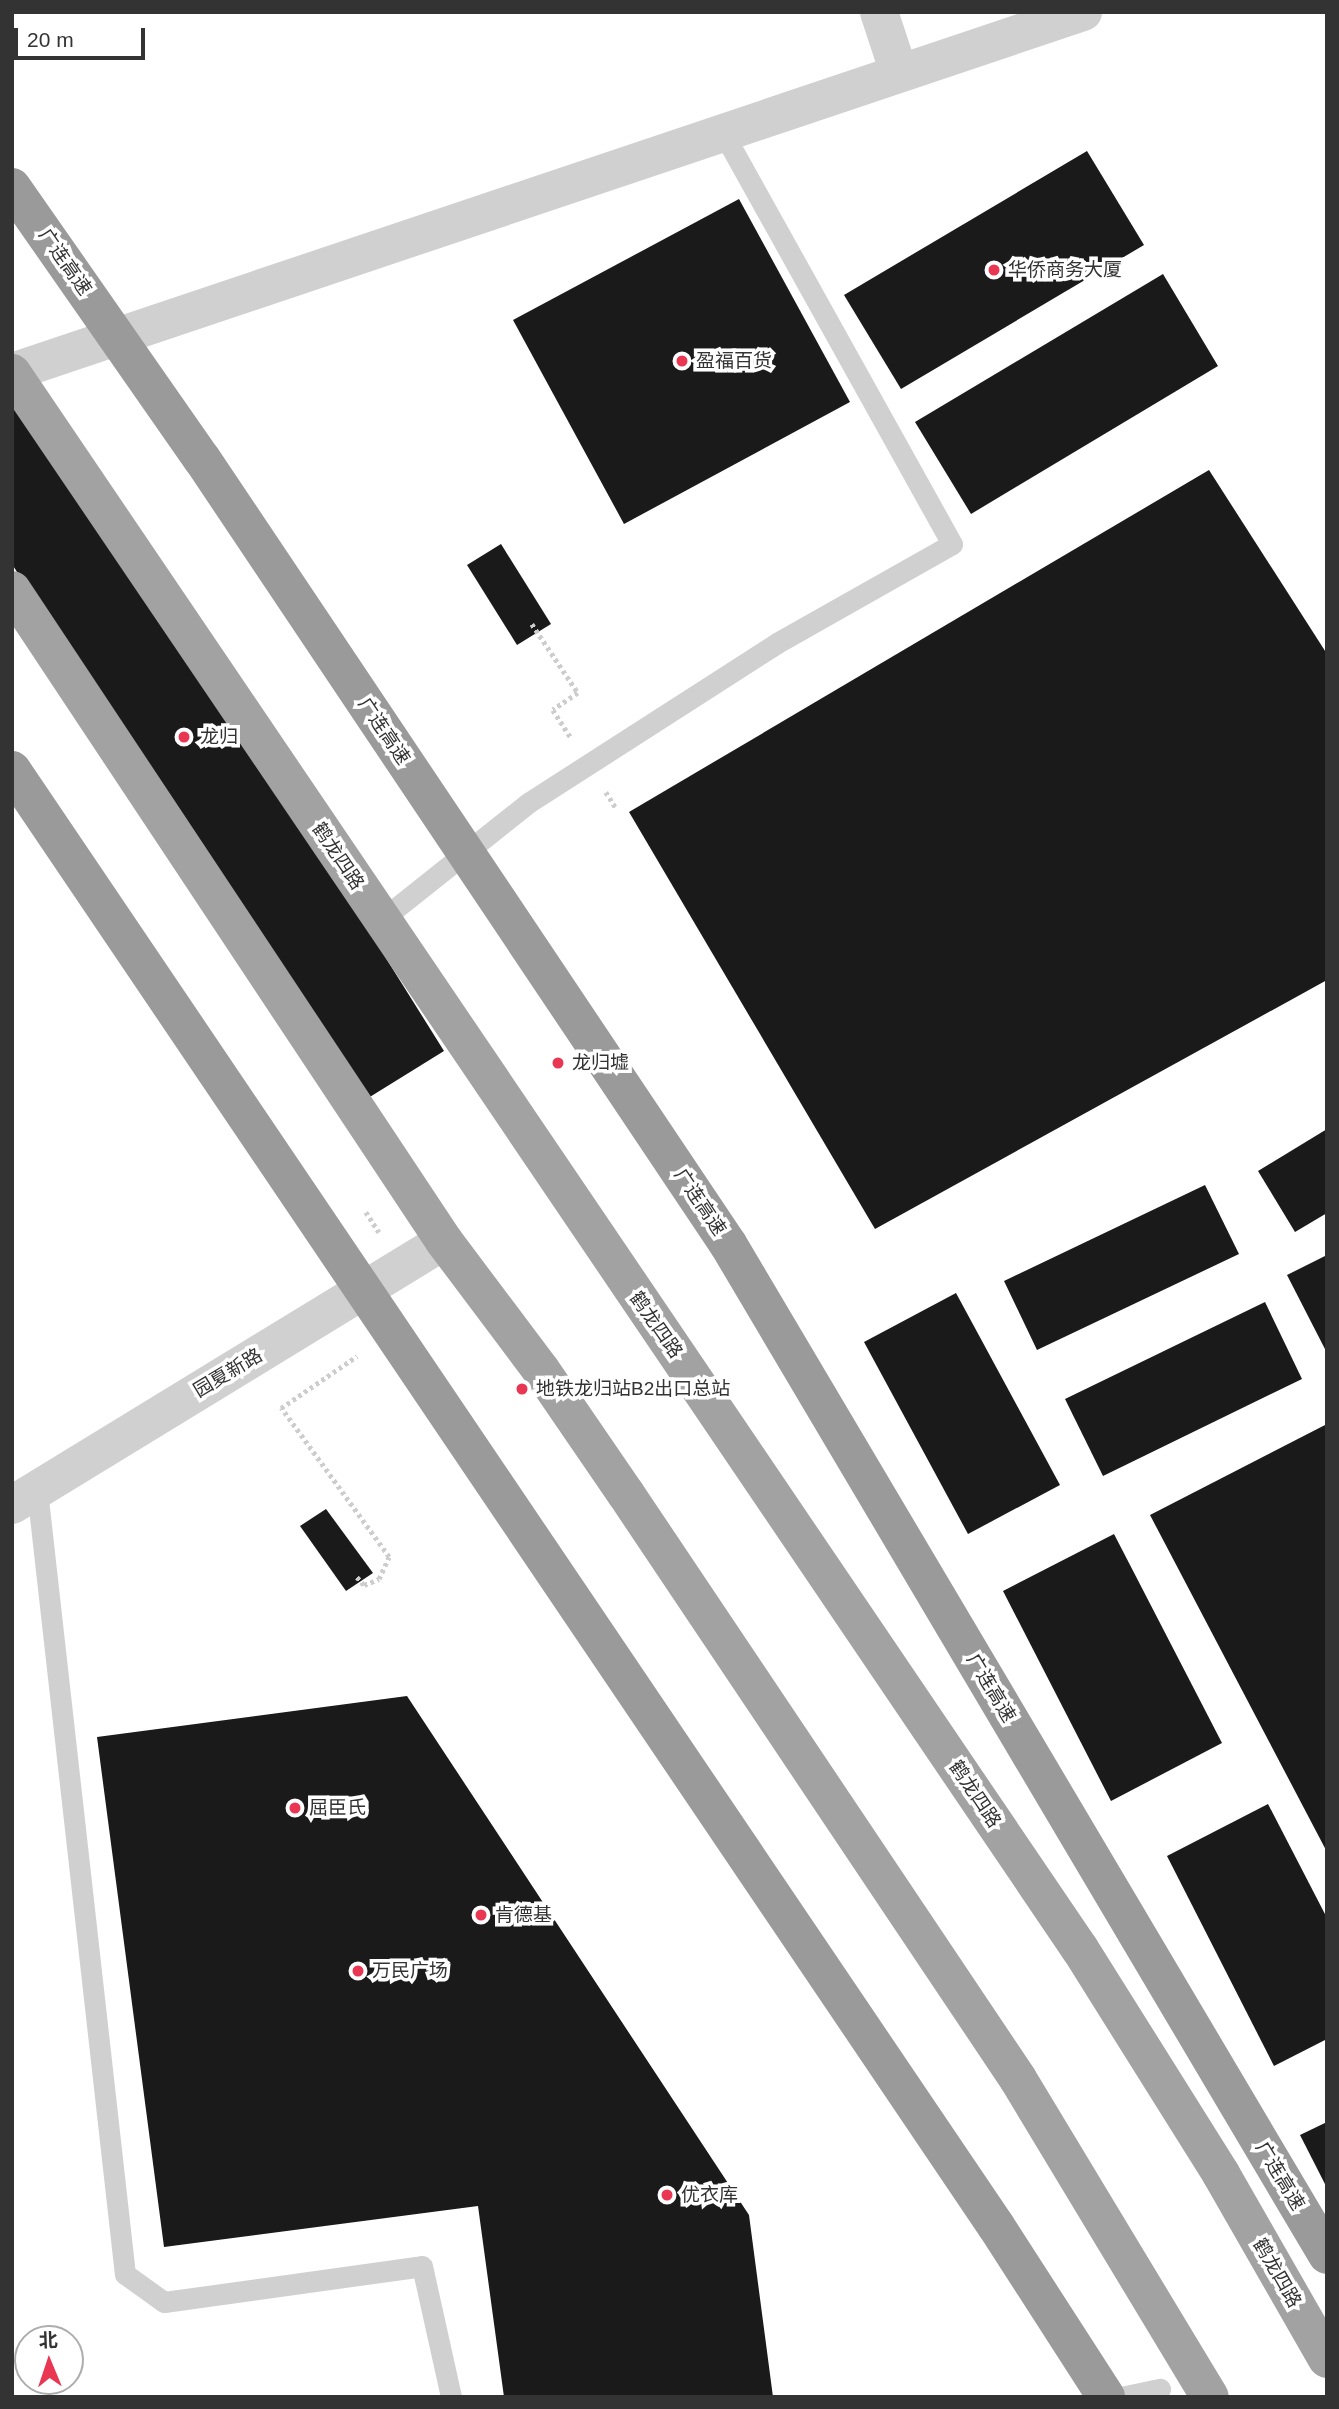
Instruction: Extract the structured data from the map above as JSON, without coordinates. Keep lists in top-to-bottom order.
{
  "streets": {
    "highway": ["广连高速", "鹤龙四路"],
    "street": ["园夏新路"]
  },
  "places": [
    "华侨商务大厦",
    "盈福百货",
    "龙归",
    "龙归墟",
    "地铁龙归站B2出口总站",
    "屈臣氏",
    "肯德基",
    "万民广场",
    "优衣库"
  ],
  "scale_bar": "20 m",
  "north": "top"
}
